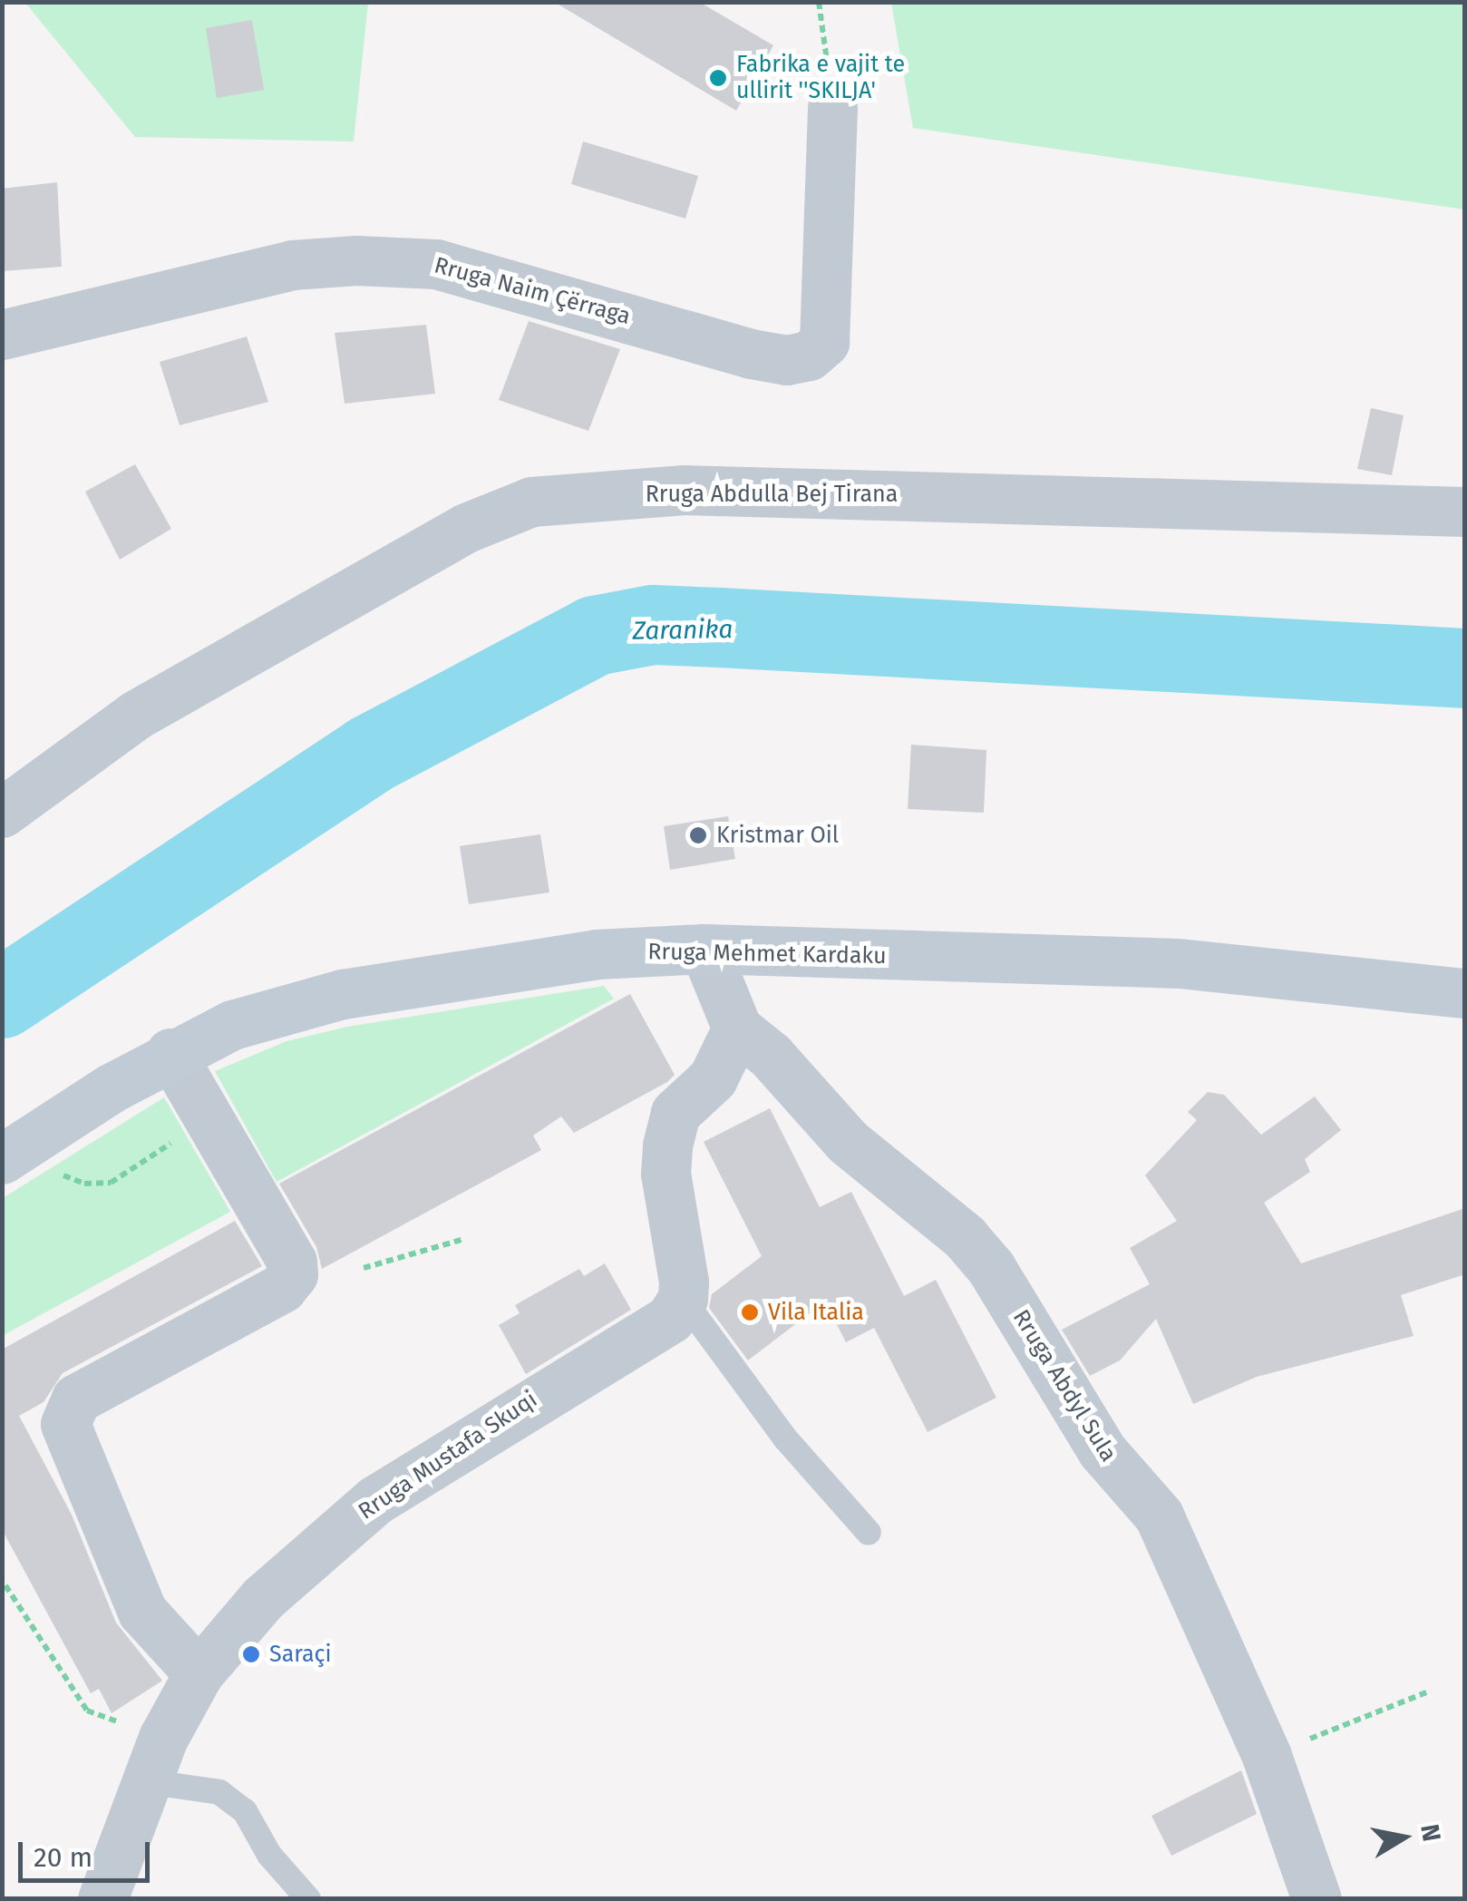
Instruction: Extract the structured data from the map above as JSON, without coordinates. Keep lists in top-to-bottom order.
{
  "streets": {
    "main road": ["Rruga Mehmet Kardaku"],
    "street": [
      "Rruga Naim Çërraga",
      "Rruga Abdulla Bej Tirana",
      "Rruga Abdyl Sula",
      "Rruga Mustafa Skuqi"
    ]
  },
  "crossings": [
    ["Rruga Mehmet Kardaku", "Rruga Abdyl Sula"]
  ],
  "water": ["Zaranika"],
  "places": [
    "Fabrika e vajit te ullirit ''SKILJA'",
    "Kristmar Oil",
    "Vila Italia",
    "Saraçi"
  ],
  "scale_bar": "20 m",
  "north": "right"
}
